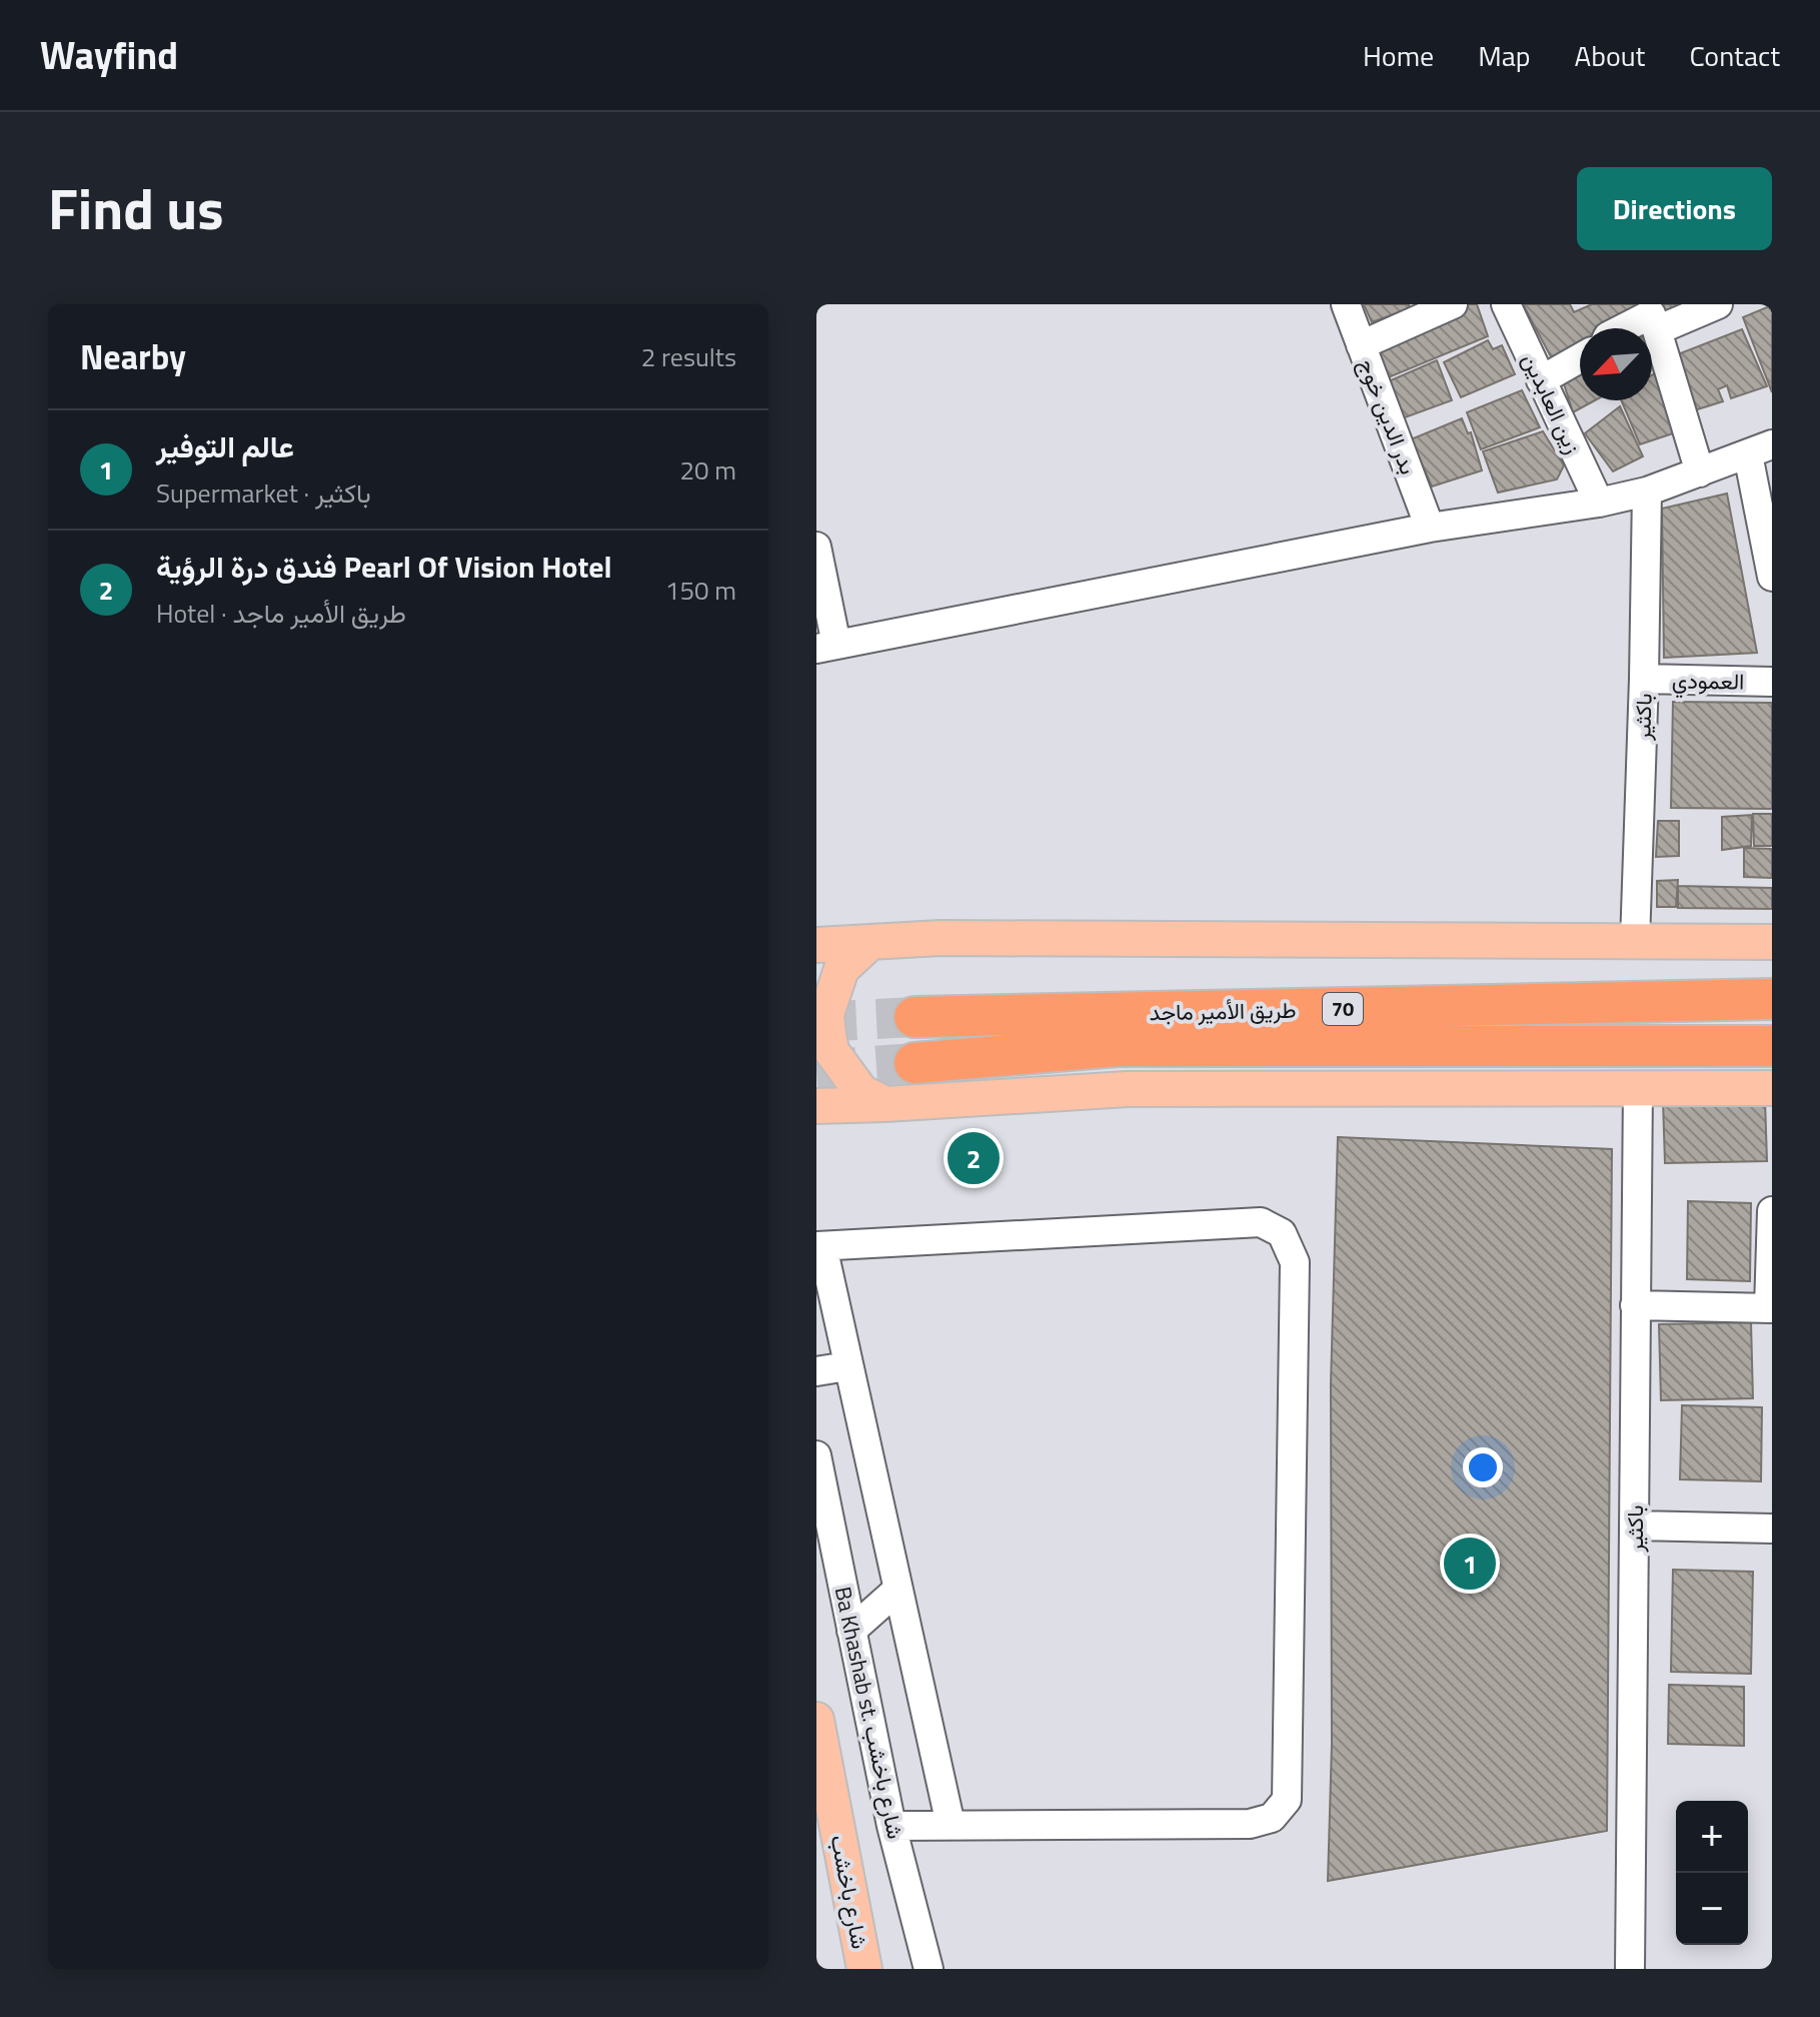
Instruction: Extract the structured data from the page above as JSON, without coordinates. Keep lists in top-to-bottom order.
{
  "streets": {
    "highway": ["70", "طريق الأمير ماجد"],
    "main road": ["شارع باخشب"],
    "street": [
      "زين العابدين",
      "بدر الدين خوج",
      "العمودي",
      "باكثير",
      "Ba Khashab st. شارع باخشب"
    ]
  },
  "crossings": [
    ["العمودي", "باكثير"]
  ],
  "north": "bottom left",
  "page": {
    "header": "Wayfind",
    "nav": [
      "Home",
      "Map",
      "About",
      "Contact"
    ],
    "title": "Find us",
    "buttons": "Directions",
    "heading": ["Nearby", "2 results"],
    "list": [
      {
        "mark": "1",
        "name": "عالم التوفير",
        "note": "Supermarket · باكثير",
        "value": "20 m"
      },
      {
        "mark": "2",
        "name": "فندق درة الرؤية Pearl Of Vision Hotel",
        "note": "Hotel · طريق الأمير ماجد",
        "value": "150 m"
      }
    ],
    "pins": ["2", "1"],
    "map_buttons": ["+", "−"]
  }
}
